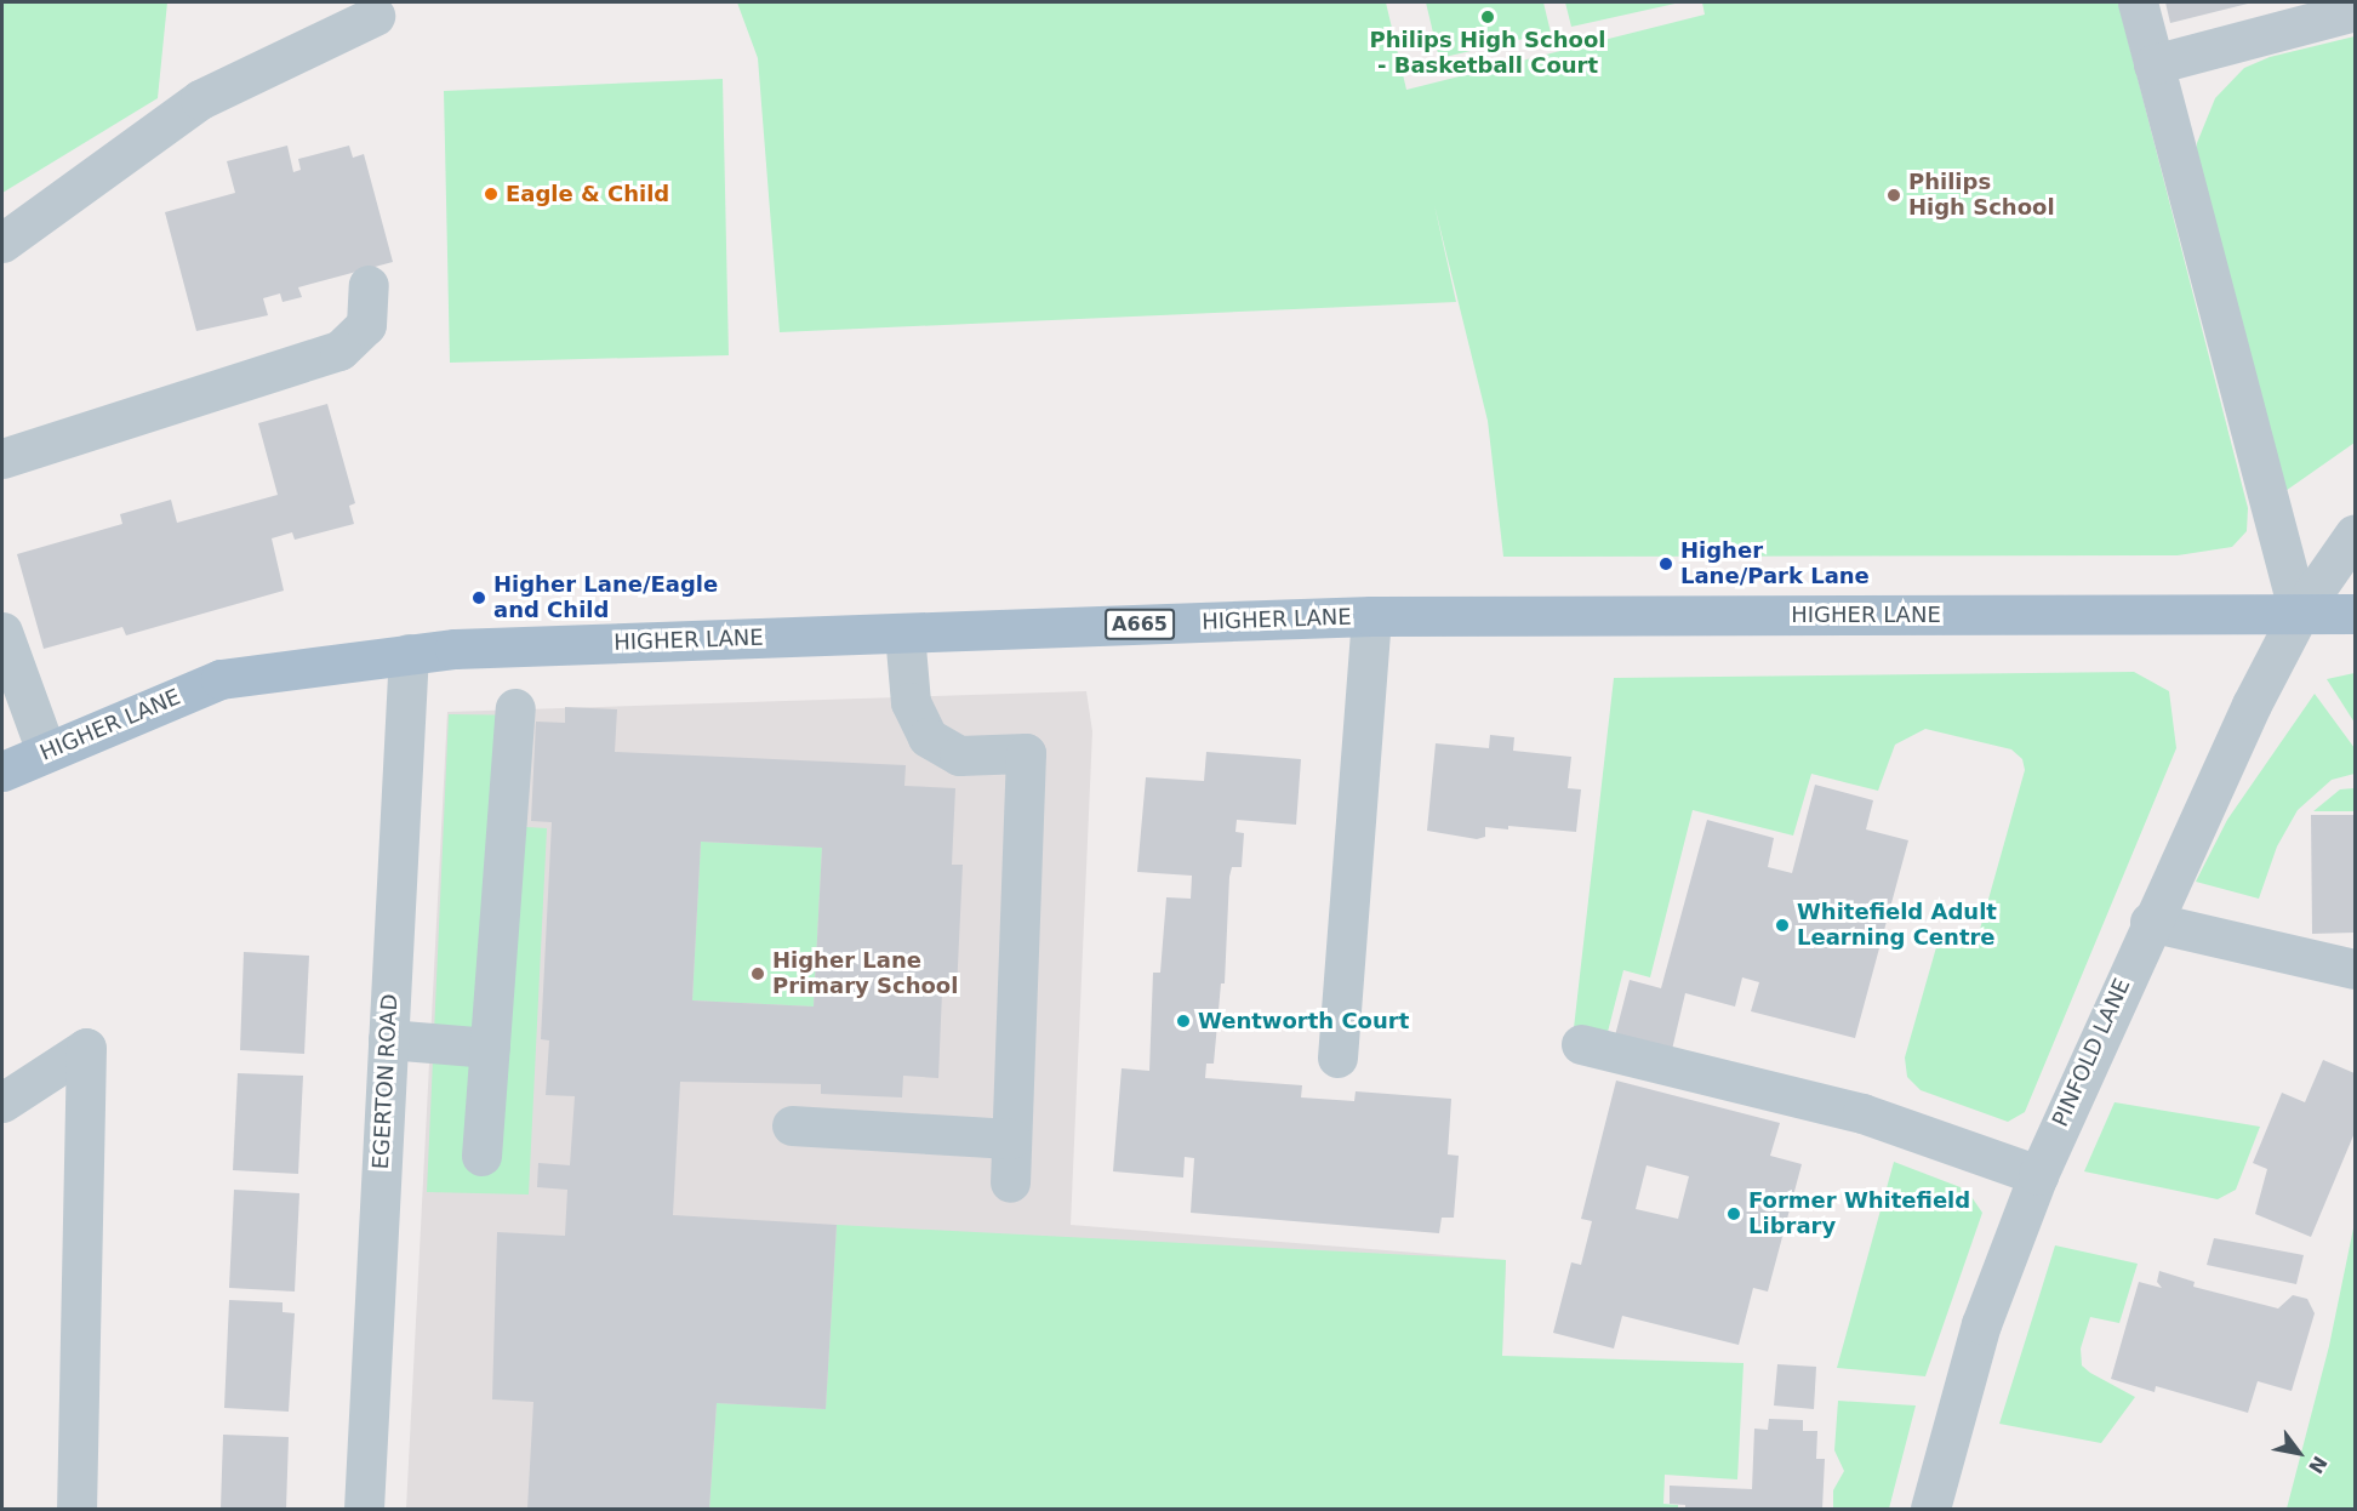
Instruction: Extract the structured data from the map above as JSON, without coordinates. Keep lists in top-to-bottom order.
{
  "streets": {
    "main road": ["HIGHER LANE", "A665"],
    "street": ["PINFOLD LANE", "EGERTON ROAD"]
  },
  "crossings": [
    ["HIGHER LANE", "PINFOLD LANE"],
    ["HIGHER LANE", "EGERTON ROAD"]
  ],
  "places": [
    "Philips High School - Basketball Court",
    "Eagle & Child",
    "Philips High School",
    "Higher Lane/Park Lane",
    "Higher Lane/Eagle and Child",
    "Whitefield Adult Learning Centre",
    "Higher Lane Primary School",
    "Wentworth Court",
    "Former Whitefield Library"
  ],
  "north": "bottom right"
}
